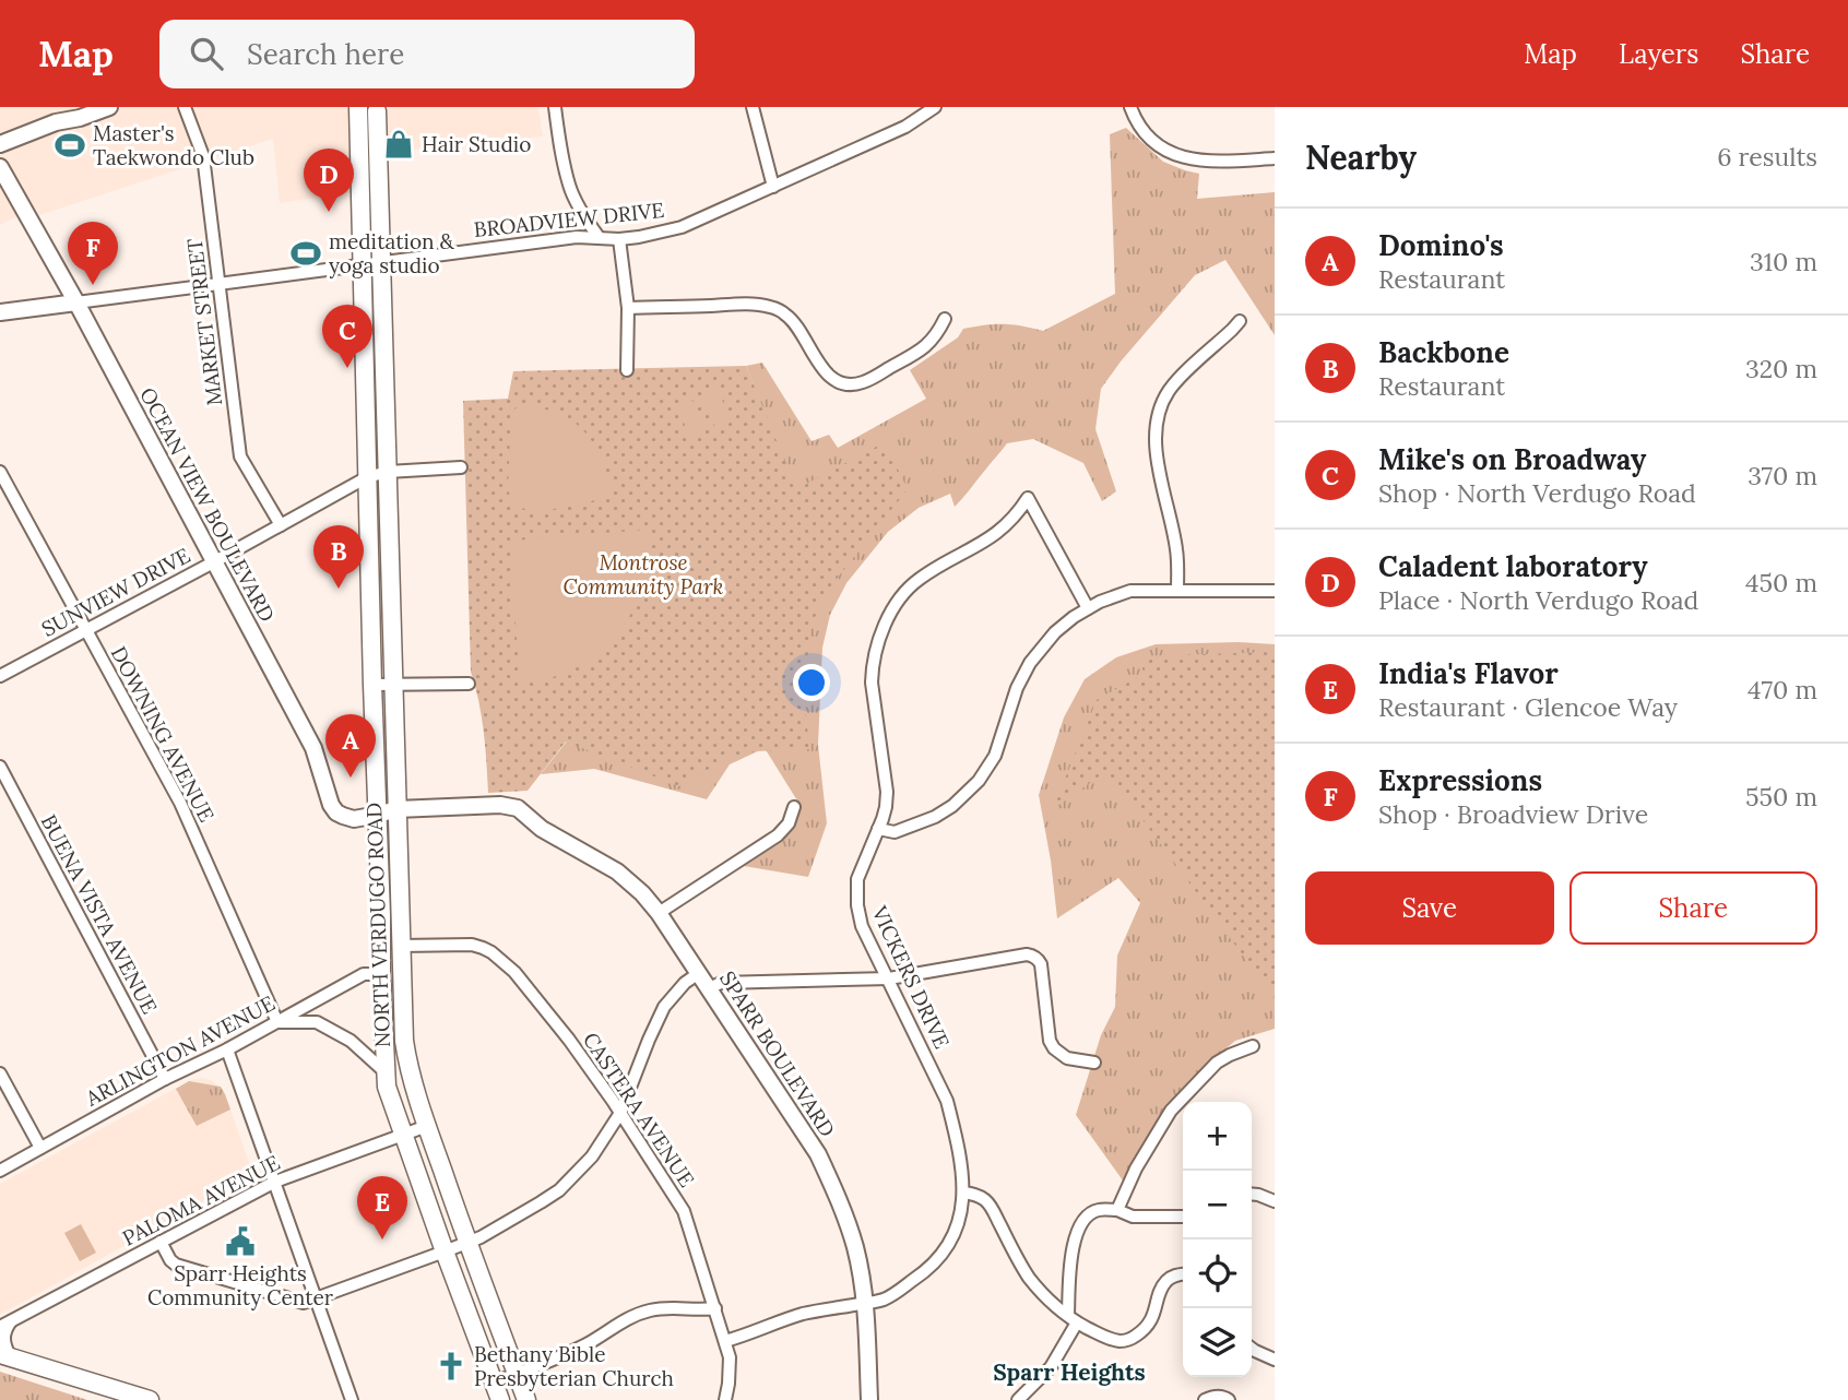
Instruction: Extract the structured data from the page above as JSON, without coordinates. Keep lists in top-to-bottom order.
{
  "streets": {
    "main road": ["NORTH VERDUGO ROAD"],
    "street": [
      "BROADVIEW DRIVE",
      "MARKET STREET",
      "OCEAN VIEW BOULEVARD",
      "SUNVIEW DRIVE",
      "DOWNING AVENUE",
      "BUENA VISTA AVENUE",
      "VICKERS DRIVE",
      "ARLINGTON AVENUE",
      "SPARR BOULEVARD",
      "CASTERA AVENUE",
      "PALOMA AVENUE"
    ]
  },
  "crossings": [
    ["BROADVIEW DRIVE", "MARKET STREET"],
    ["BROADVIEW DRIVE", "OCEAN VIEW BOULEVARD"],
    ["BROADVIEW DRIVE", "NORTH VERDUGO ROAD"],
    ["MARKET STREET", "SUNVIEW DRIVE"],
    ["OCEAN VIEW BOULEVARD", "SUNVIEW DRIVE"],
    ["OCEAN VIEW BOULEVARD", "NORTH VERDUGO ROAD"],
    ["OCEAN VIEW BOULEVARD", "SPARR BOULEVARD"],
    ["SUNVIEW DRIVE", "DOWNING AVENUE"],
    ["SUNVIEW DRIVE", "NORTH VERDUGO ROAD"],
    ["DOWNING AVENUE", "ARLINGTON AVENUE"],
    ["BUENA VISTA AVENUE", "ARLINGTON AVENUE"],
    ["NORTH VERDUGO ROAD", "ARLINGTON AVENUE"],
    ["NORTH VERDUGO ROAD", "CASTERA AVENUE"],
    ["NORTH VERDUGO ROAD", "PALOMA AVENUE"],
    ["VICKERS DRIVE", "SPARR BOULEVARD"],
    ["VICKERS DRIVE", "CASTERA AVENUE"]
  ],
  "districts": ["Sparr Heights"],
  "parks": ["Montrose Community Park"],
  "places": {
    "shop": ["Hair Studio"],
    "sports": ["Master's Taekwondo Club", "meditation & yoga studio"],
    "public building": ["Sparr Heights Community Center"],
    "church": ["Bethany Bible Presbyterian Church"]
  },
  "page": {
    "header": "Map",
    "search": "Search here",
    "nav": ["Map", "Layers", "Share"],
    "heading": ["Nearby", "6 results"],
    "pins": [
      "D",
      "F",
      "C",
      "B",
      "A",
      "E"
    ],
    "list": [
      {
        "mark": "A",
        "name": "Domino's",
        "note": "Restaurant",
        "value": "310 m"
      },
      {
        "mark": "B",
        "name": "Backbone",
        "note": "Restaurant",
        "value": "320 m"
      },
      {
        "mark": "C",
        "name": "Mike's on Broadway",
        "note": "Shop · North Verdugo Road",
        "value": "370 m"
      },
      {
        "mark": "D",
        "name": "Caladent laboratory",
        "note": "Place · North Verdugo Road",
        "value": "450 m"
      },
      {
        "mark": "E",
        "name": "India's Flavor",
        "note": "Restaurant · Glencoe Way",
        "value": "470 m"
      },
      {
        "mark": "F",
        "name": "Expressions",
        "note": "Shop · Broadview Drive",
        "value": "550 m"
      }
    ],
    "buttons": ["Save", "Share"],
    "map_buttons": ["+", "−"]
  }
}
